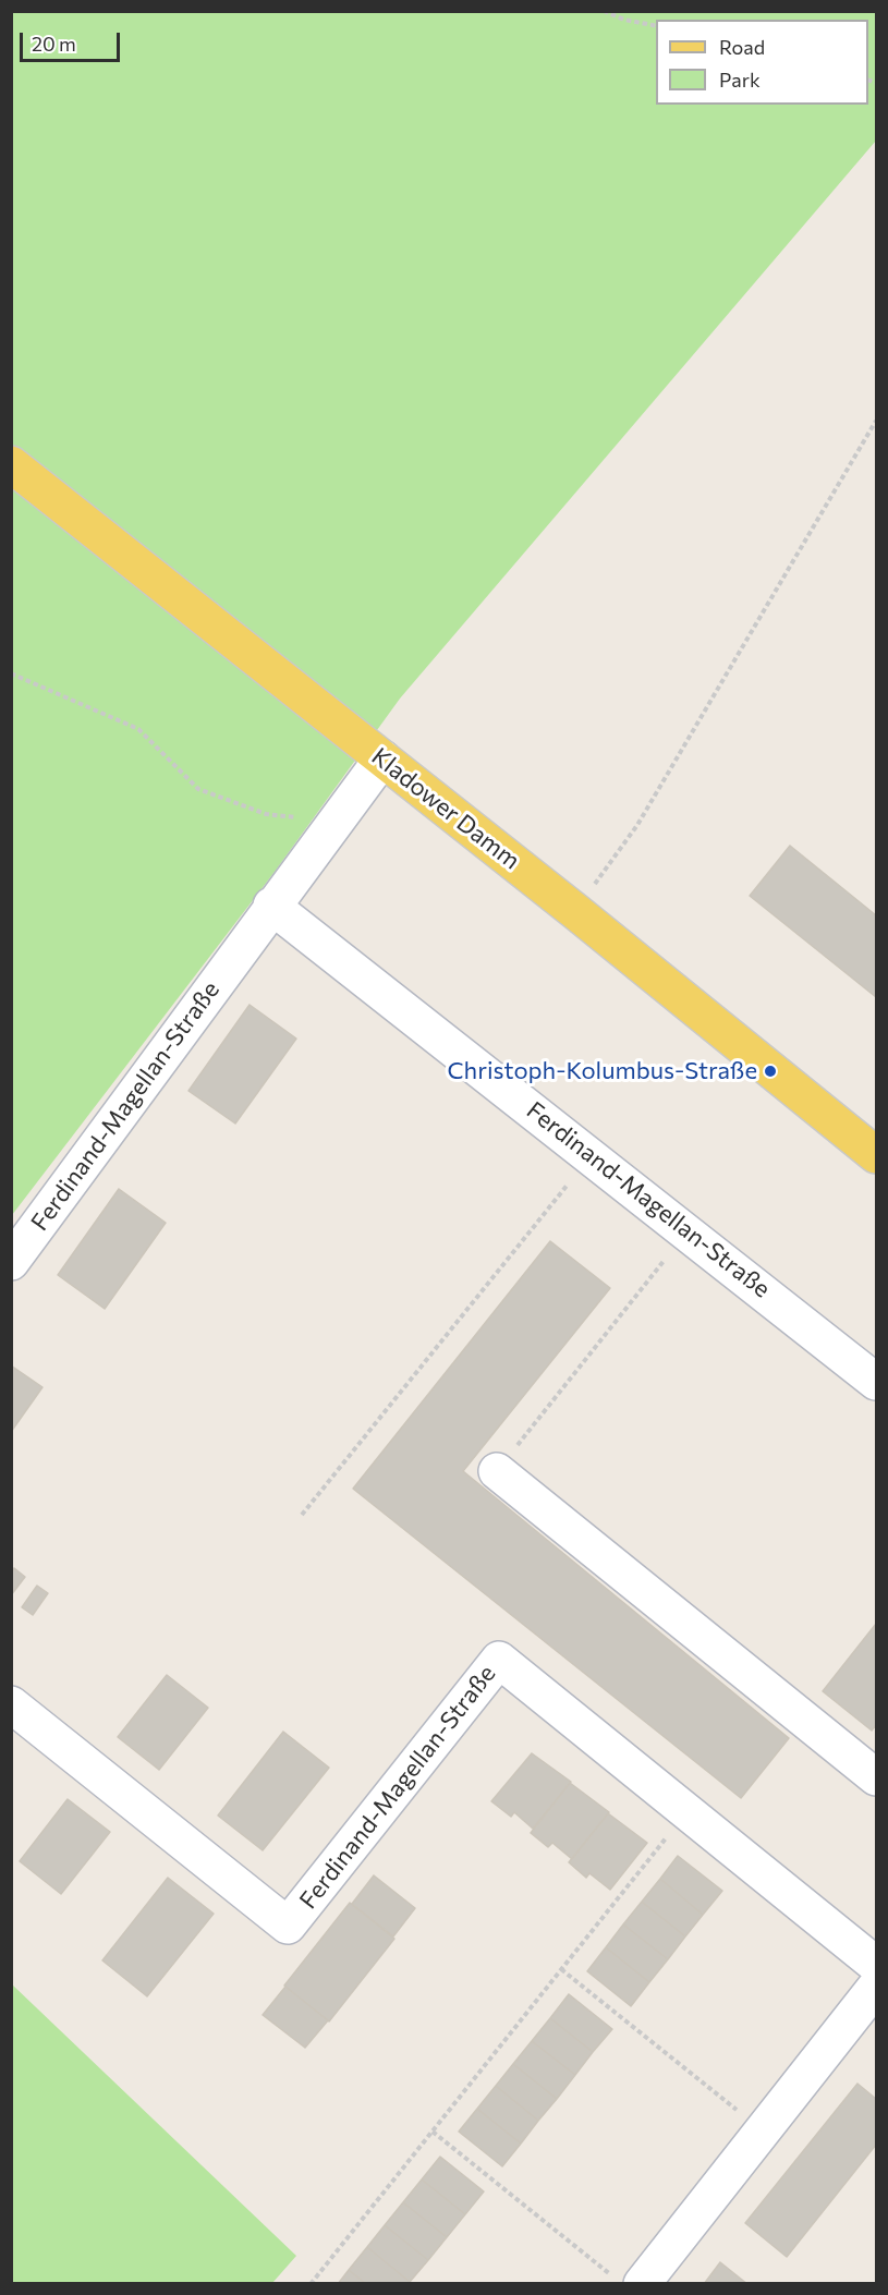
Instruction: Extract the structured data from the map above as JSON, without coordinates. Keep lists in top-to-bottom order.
{
  "streets": {
    "main road": ["Kladower Damm"],
    "street": ["Ferdinand-Magellan-Straße"]
  },
  "places": ["Christoph-Kolumbus-Straße"],
  "legend": ["Road", "Park"],
  "scale_bar": "20 m"
}
